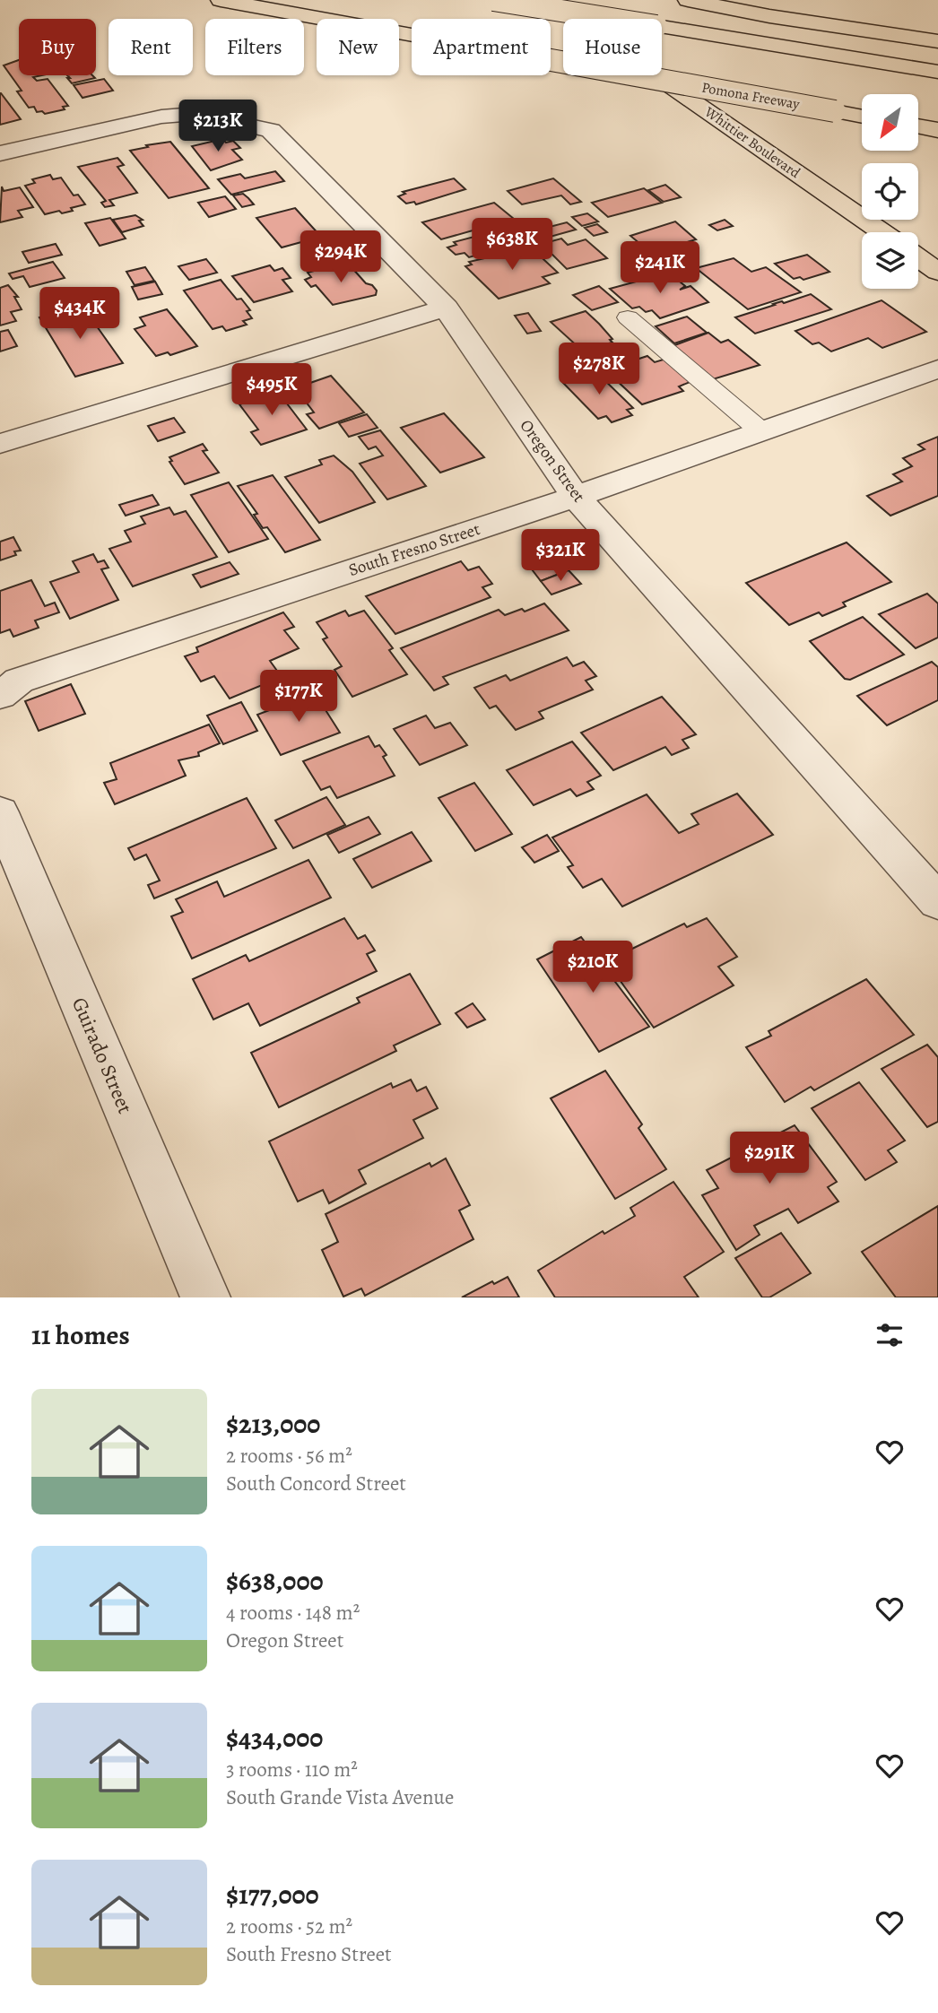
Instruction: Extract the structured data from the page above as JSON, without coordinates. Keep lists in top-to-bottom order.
{
  "streets": {
    "main road": ["Pomona Freeway", "Whittier Boulevard"],
    "street": ["Oregon Street", "South Fresno Street", "Guirado Street"]
  },
  "crossings": [
    ["Oregon Street", "South Fresno Street"]
  ],
  "north": "bottom left",
  "page": {
    "chip": [
      "Buy",
      "Rent",
      "Filters",
      "New",
      "Apartment",
      "House"
    ],
    "price": [
      "$213K",
      "$638K",
      "$294K",
      "$241K",
      "$434K",
      "$278K",
      "$495K",
      "$321K",
      "$177K",
      "$210K",
      "$291K"
    ],
    "heading": "11 homes",
    "list": [
      {
        "name": "$213,000",
        "note": "2 rooms · 56 m² · South Concord Street"
      },
      {
        "name": "$638,000",
        "note": "4 rooms · 148 m² · Oregon Street"
      },
      {
        "name": "$434,000",
        "note": "3 rooms · 110 m² · South Grande Vista Avenue"
      },
      {
        "name": "$177,000",
        "note": "2 rooms · 52 m² · South Fresno Street"
      }
    ]
  }
}
